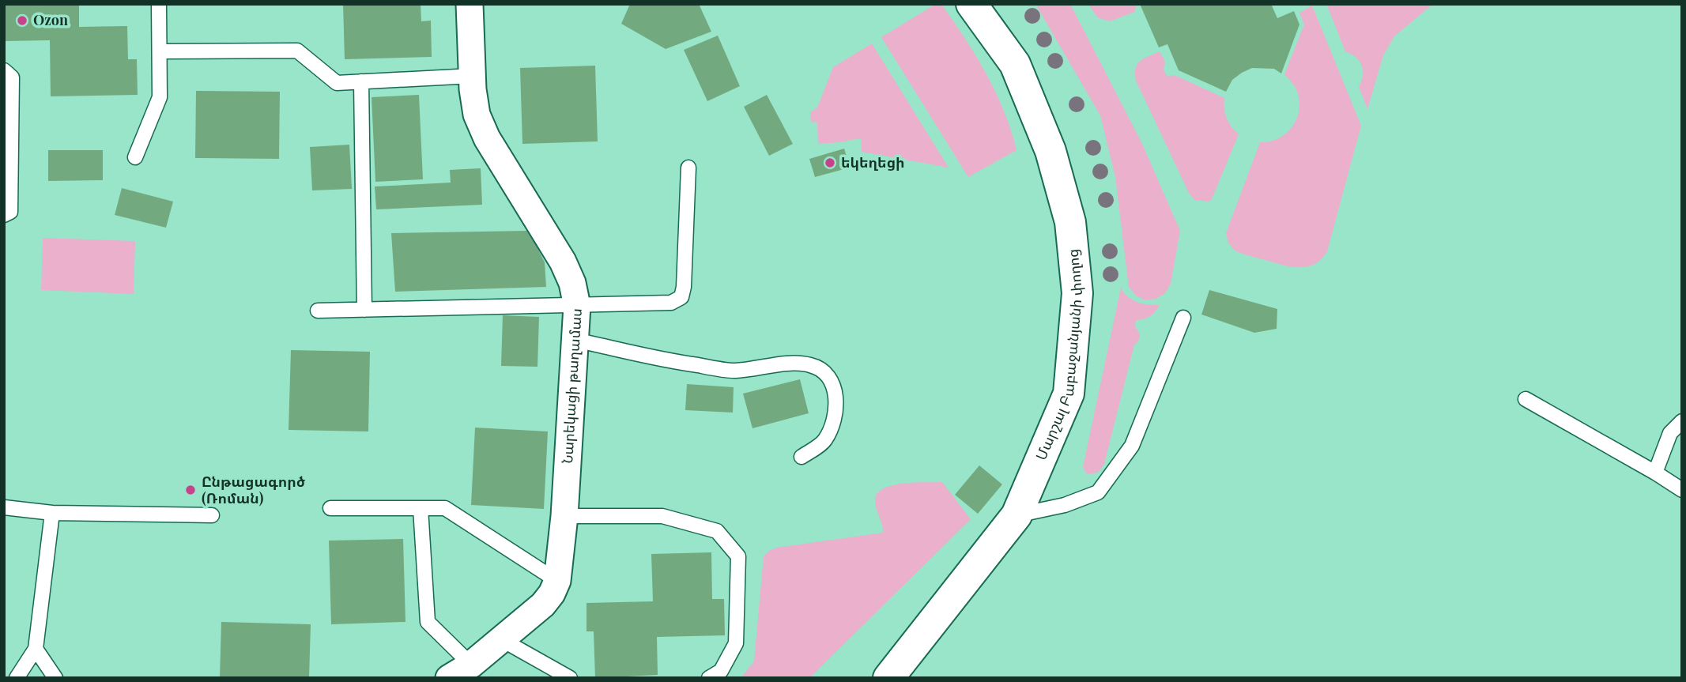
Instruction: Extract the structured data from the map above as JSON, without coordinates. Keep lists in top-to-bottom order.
{
  "streets": {
    "main road": ["Մարշալ Բաբաջանյանի փողոց"],
    "street": ["Նարեկացի թաղամաս"]
  },
  "places": ["Ozon", "եկեղեցի", "Ընթացագործ (Ռոման)"]
}
